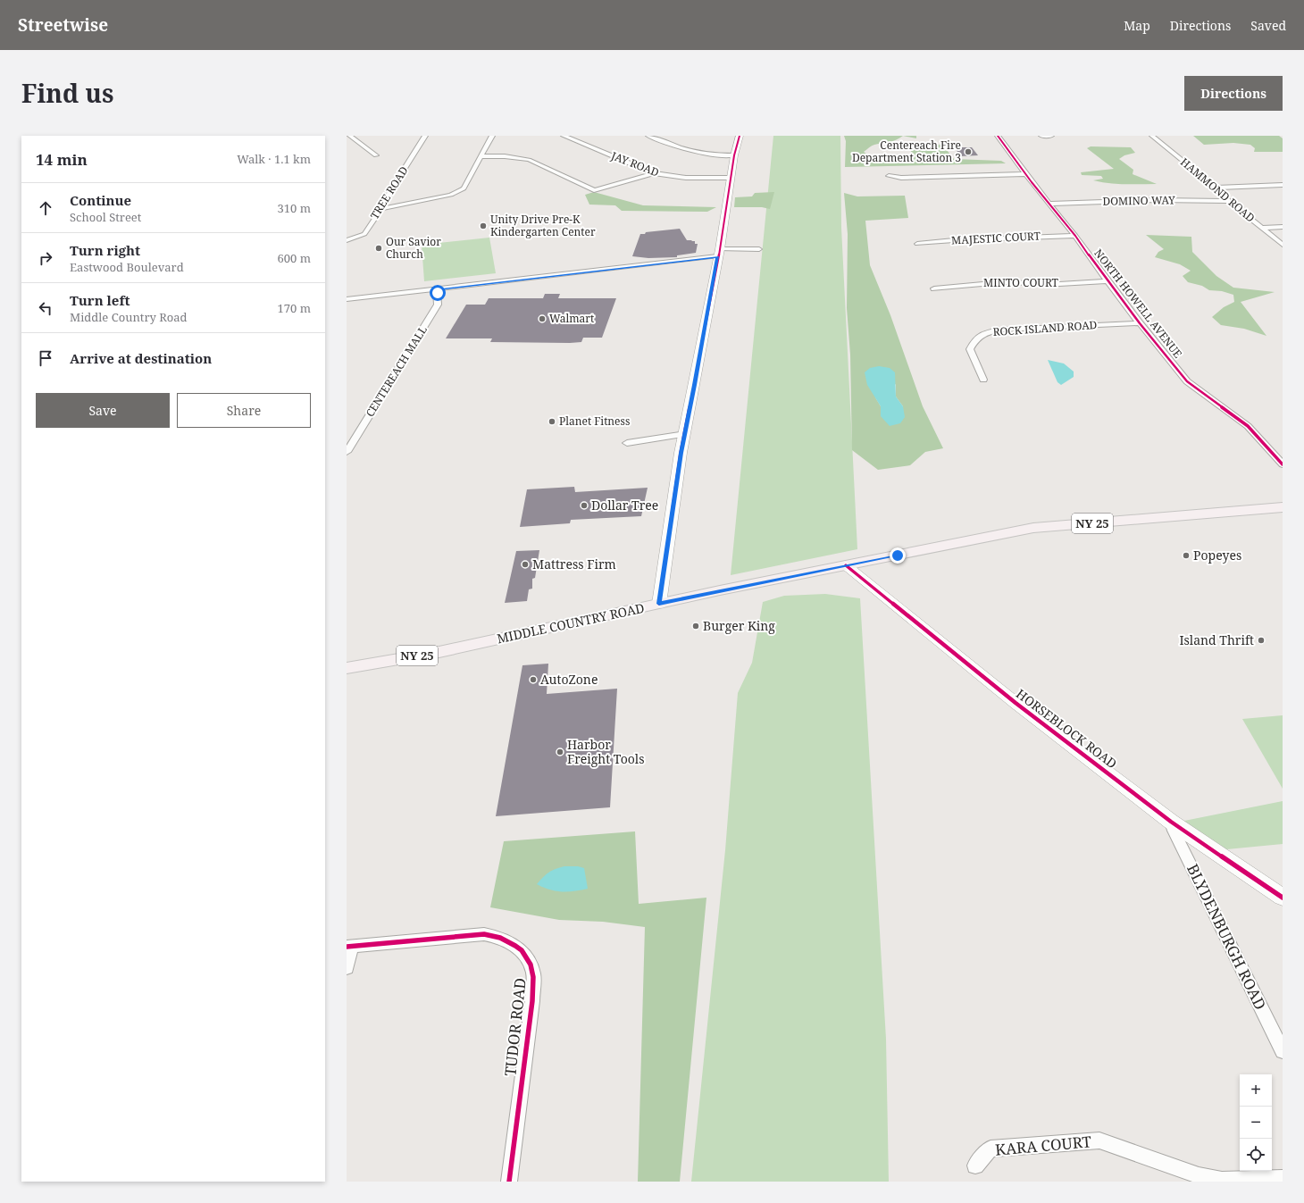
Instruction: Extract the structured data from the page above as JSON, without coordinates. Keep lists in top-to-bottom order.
{
  "streets": {
    "main road": ["NY 25", "MIDDLE COUNTRY ROAD"],
    "street": [
      "JAY ROAD",
      "HAMMOND ROAD",
      "TREE ROAD",
      "DOMINO WAY",
      "MAJESTIC COURT",
      "MINTO COURT",
      "NORTH HOWELL AVENUE",
      "ROCK ISLAND ROAD",
      "CENTEREACH MALL",
      "HORSEBLOCK ROAD",
      "BLYDENBURGH ROAD",
      "TUDOR ROAD",
      "KARA COURT"
    ]
  },
  "crossings": [
    ["HAMMOND ROAD", "DOMINO WAY"],
    ["DOMINO WAY", "NORTH HOWELL AVENUE"],
    ["MAJESTIC COURT", "NORTH HOWELL AVENUE"],
    ["MINTO COURT", "NORTH HOWELL AVENUE"],
    ["NORTH HOWELL AVENUE", "ROCK ISLAND ROAD"],
    ["MIDDLE COUNTRY ROAD", "HORSEBLOCK ROAD"],
    ["HORSEBLOCK ROAD", "BLYDENBURGH ROAD"]
  ],
  "places": [
    "Centereach Fire Department Station 3",
    "Unity Drive Pre-K Kindergarten Center",
    "Our Savior Church",
    "Walmart",
    "Planet Fitness",
    "Dollar Tree",
    "Popeyes",
    "Mattress Firm",
    "Burger King",
    "Island Thrift",
    "AutoZone",
    "Harbor Freight Tools"
  ],
  "page": {
    "header": "Streetwise",
    "nav": ["Map", "Directions", "Saved"],
    "title": "Find us",
    "buttons": [
      "Directions",
      ["Save", "Share"]
    ],
    "heading": ["14 min", "Walk · 1.1 km"],
    "list": [
      ["Continue", "School Street", "310 m"],
      ["Turn right", "Eastwood Boulevard", "600 m"],
      ["Turn left", "Middle Country Road", "170 m"],
      "Arrive at destination"
    ],
    "map_buttons": ["+", "−"]
  }
}
